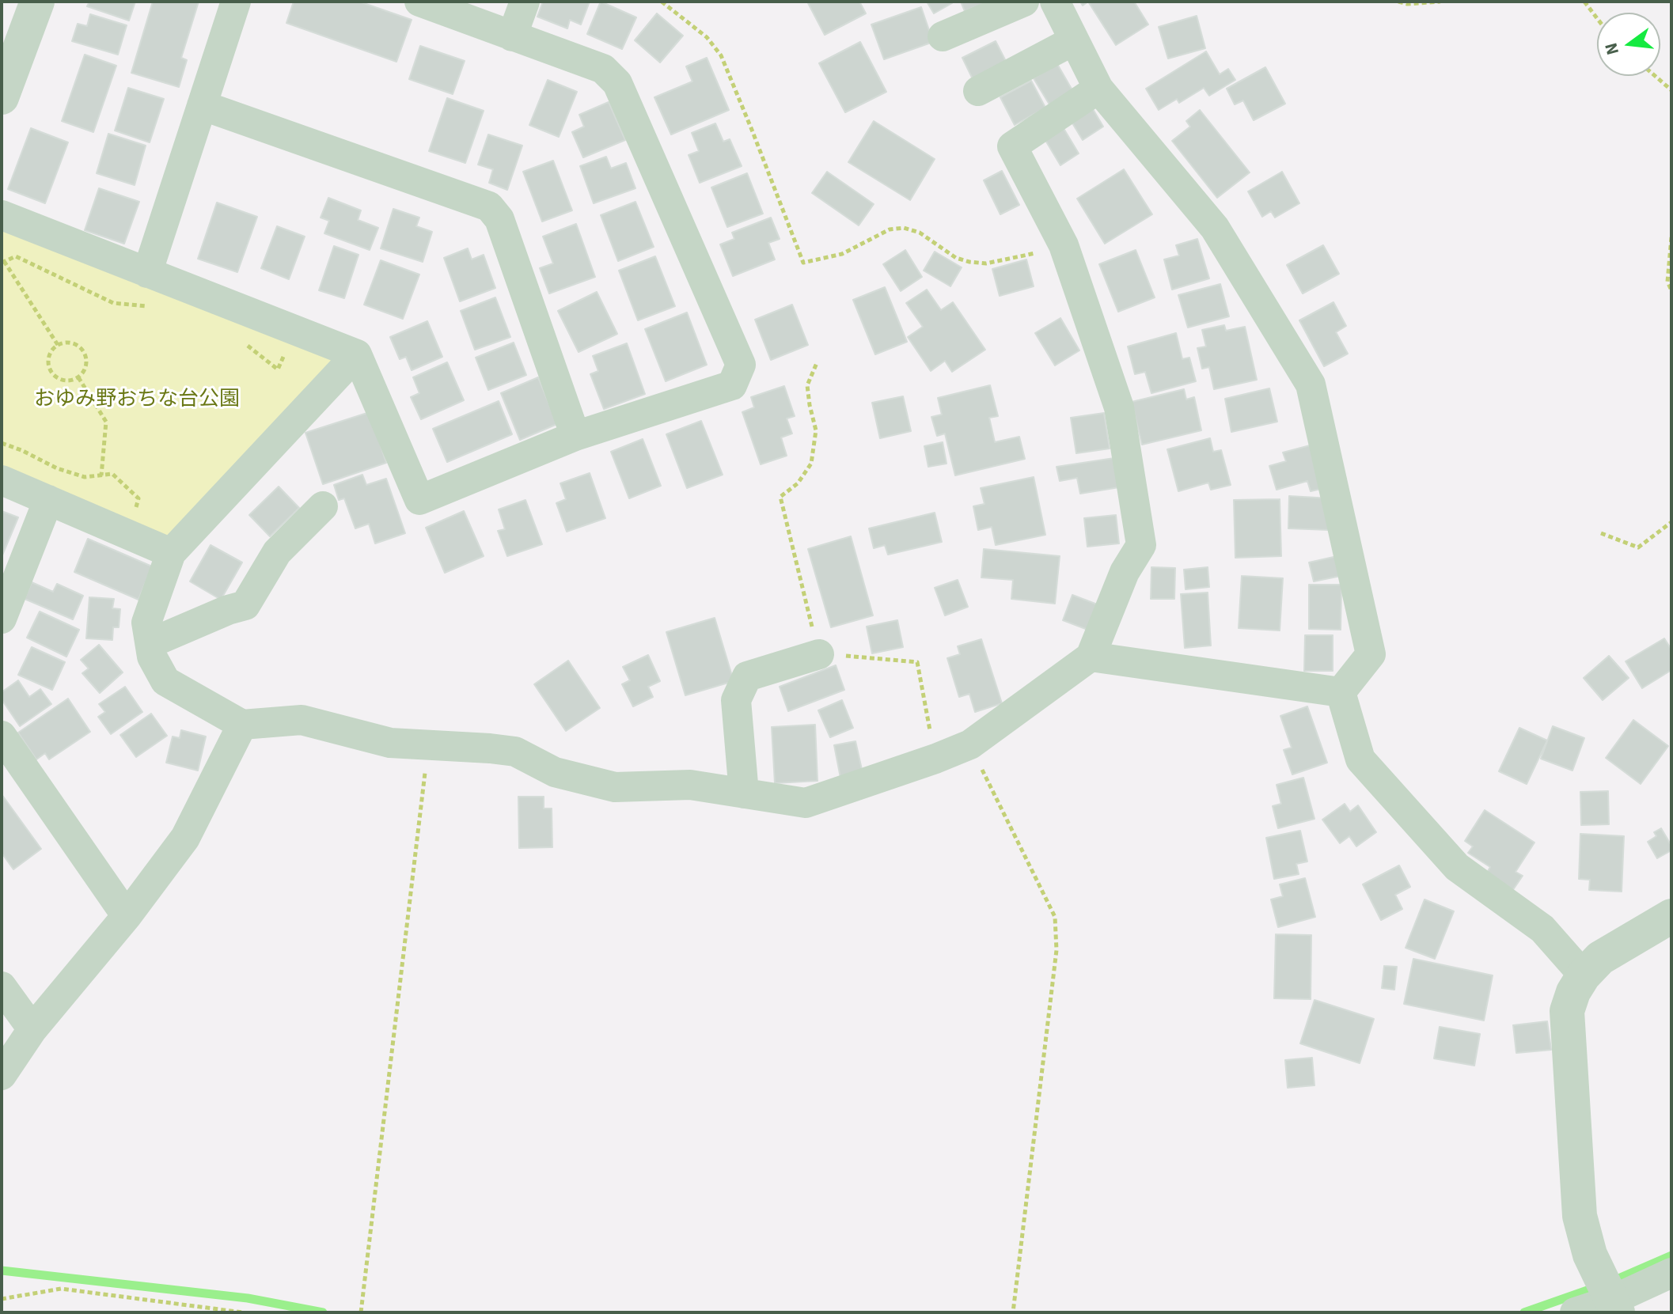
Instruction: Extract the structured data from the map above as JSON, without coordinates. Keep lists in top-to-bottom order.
{
  "parks": ["おゆみ野おちな台公園"],
  "north": "left"
}
